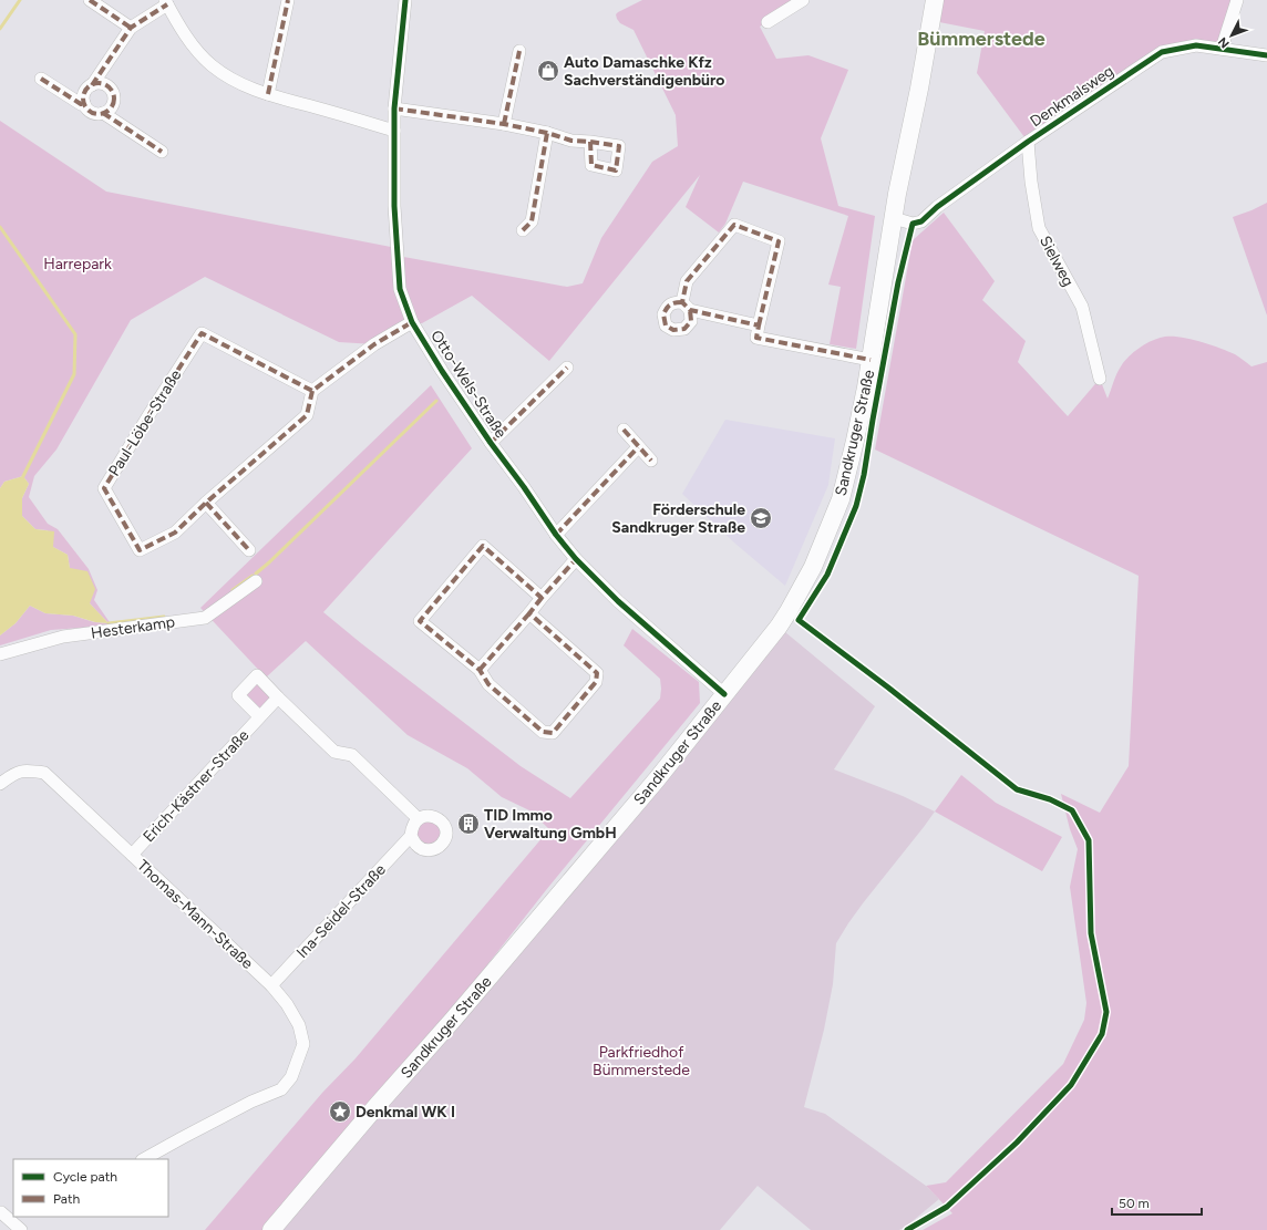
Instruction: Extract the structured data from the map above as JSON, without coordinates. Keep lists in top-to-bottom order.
{
  "streets": {
    "street": [
      "Denkmalsweg",
      "Sielweg",
      "Otto-Wels-Straße",
      "Paul-Löbe-Straße",
      "Sandkruger Straße",
      "Hesterkamp",
      "Erich-Kästner-Straße",
      "Ina-Seidel-Straße",
      "Thomas-Mann-Straße"
    ]
  },
  "crossings": [
    ["Denkmalsweg", "Sielweg"],
    ["Denkmalsweg", "Sandkruger Straße"],
    ["Otto-Wels-Straße", "Sandkruger Straße"],
    ["Erich-Kästner-Straße", "Ina-Seidel-Straße"],
    ["Erich-Kästner-Straße", "Thomas-Mann-Straße"],
    ["Ina-Seidel-Straße", "Thomas-Mann-Straße"]
  ],
  "districts": ["Bümmerstede"],
  "parks": ["Harrepark", "Parkfriedhof Bümmerstede"],
  "places": {
    "shop": ["Auto Damaschke Kfz Sachverständigenbüro"],
    "school or university": ["Förderschule Sandkruger Straße"],
    "building": ["TID Immo Verwaltung GmbH"],
    "place": ["Denkmal WK I"]
  },
  "legend": ["Cycle path", "Path"],
  "scale_bar": "50 m",
  "north": "bottom left"
}
